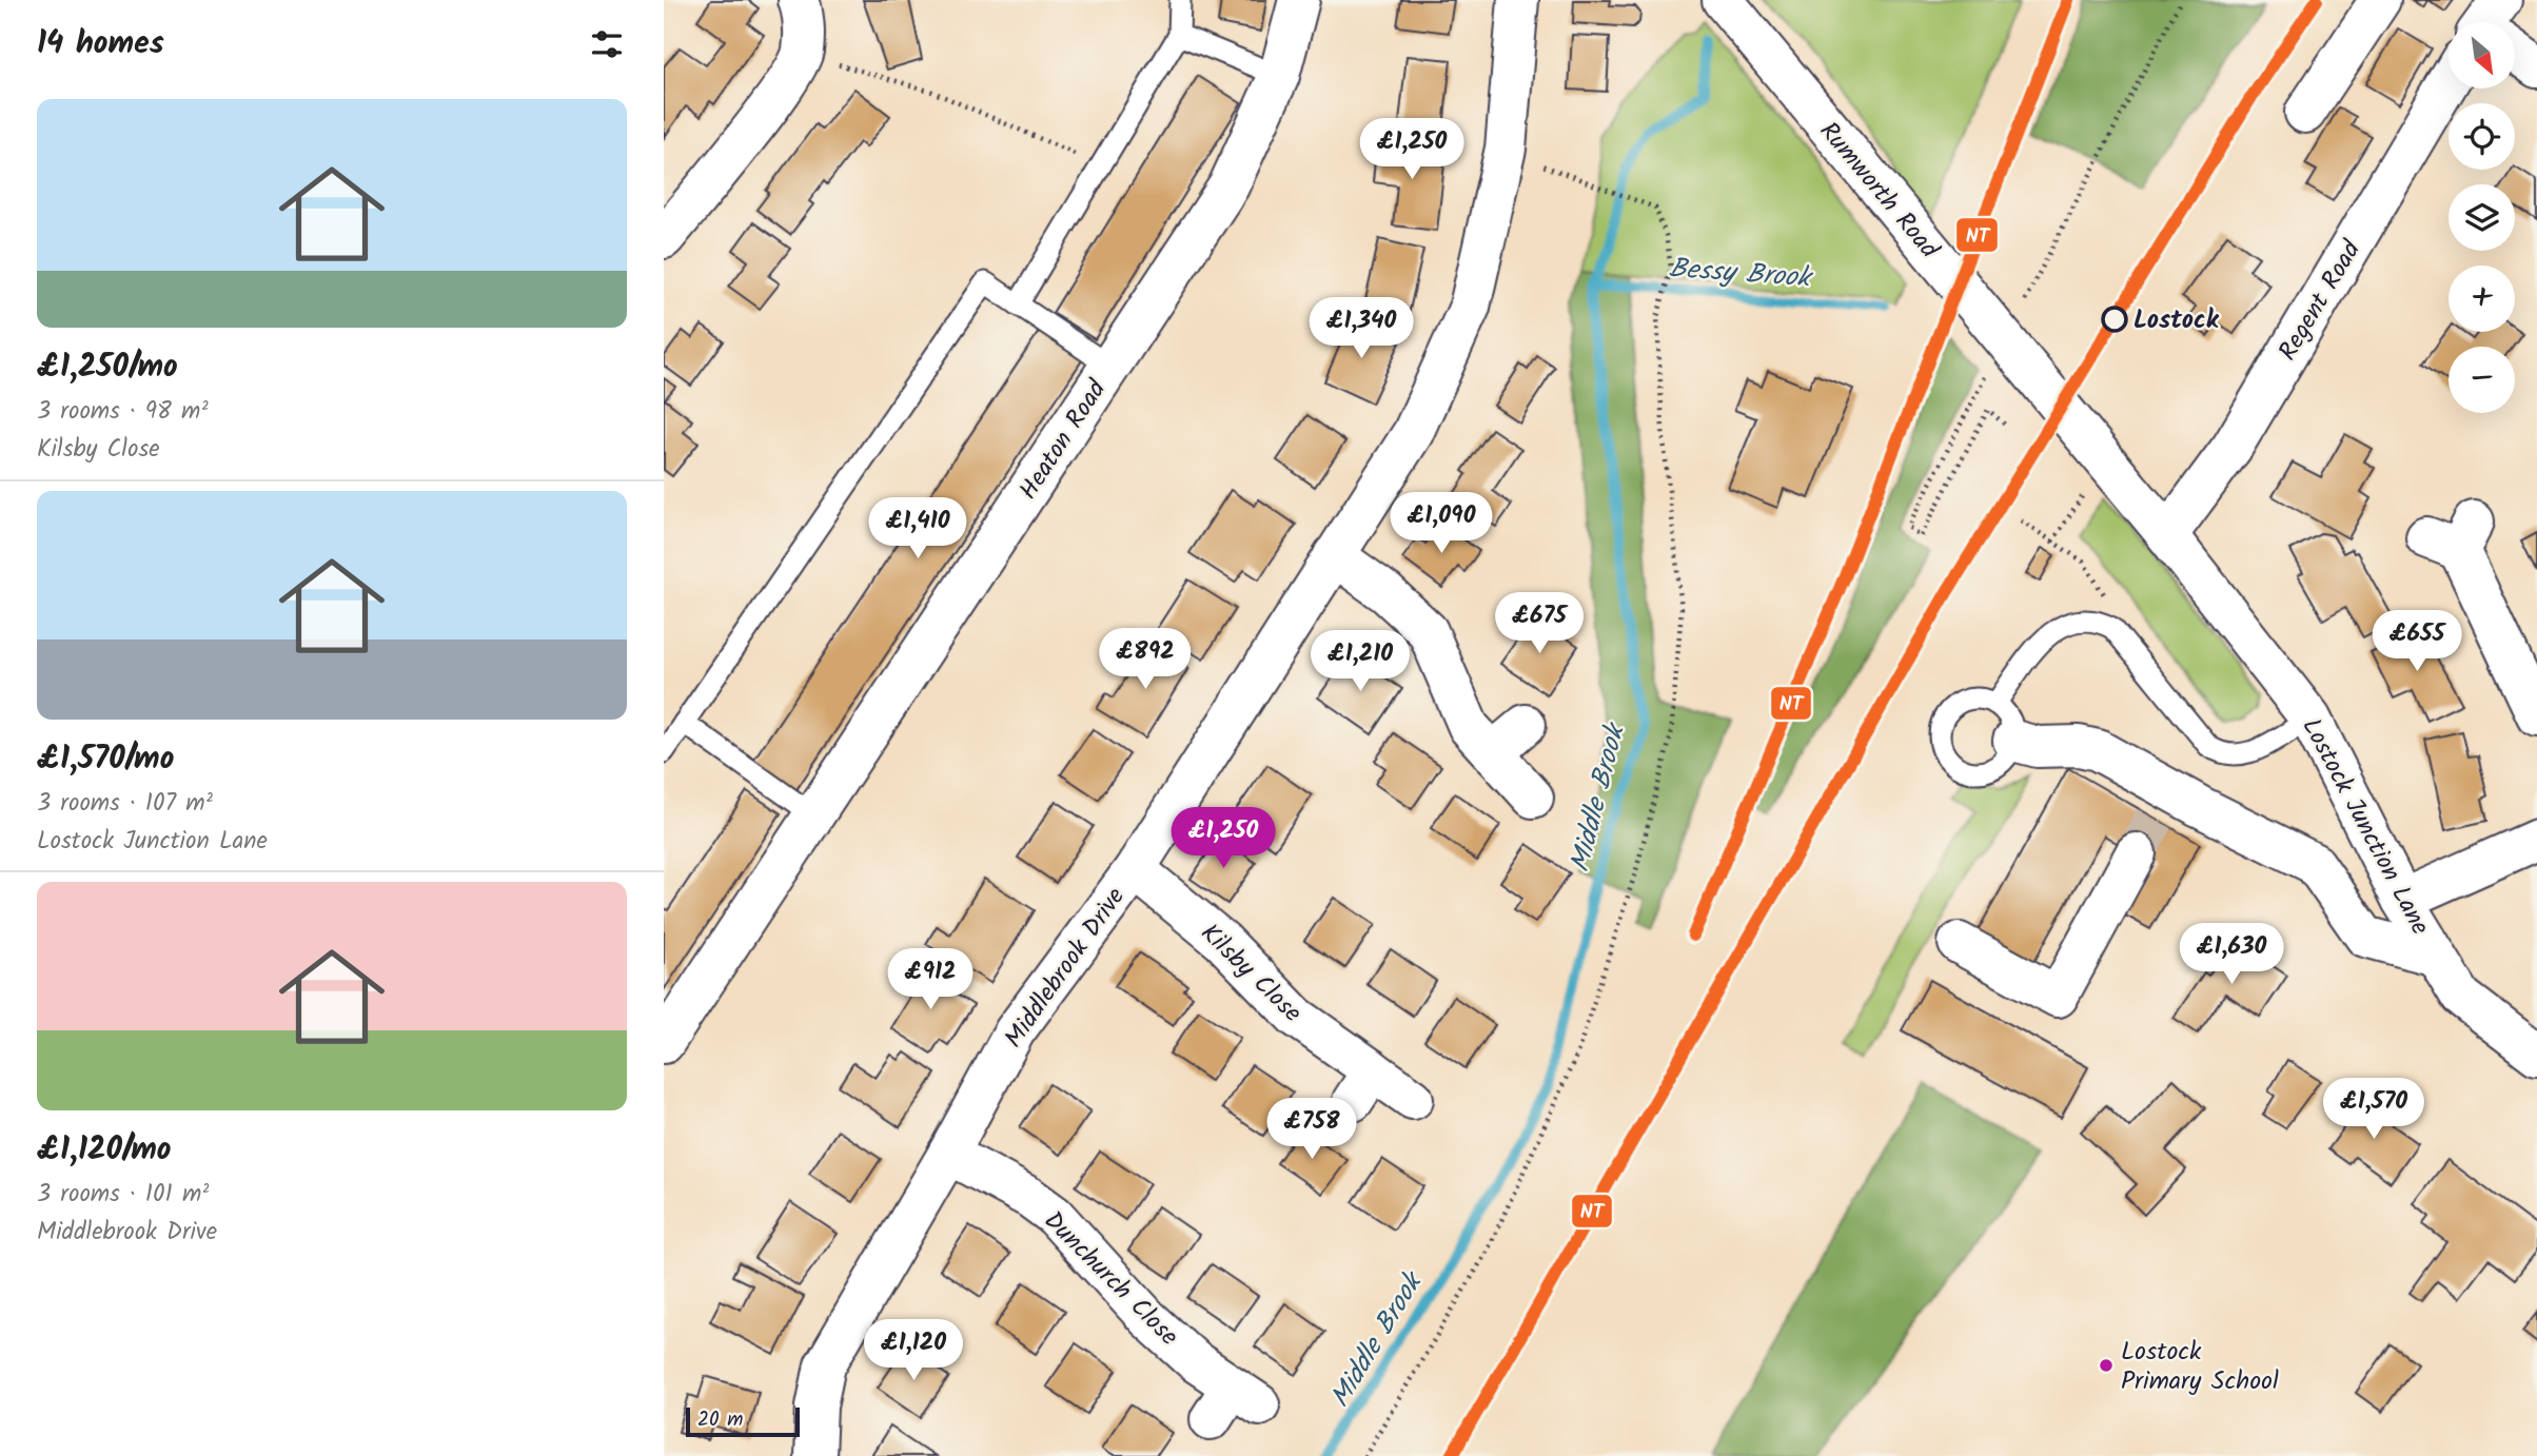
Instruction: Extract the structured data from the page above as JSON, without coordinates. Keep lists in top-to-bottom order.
{
  "streets": {
    "street": [
      "Rumworth Road",
      "Regent Road",
      "Heaton Road",
      "Lostock Junction Lane",
      "Middlebrook Drive",
      "Kilsby Close",
      "Dunchurch Close"
    ]
  },
  "crossings": [
    ["Rumworth Road", "Lostock Junction Lane"],
    ["Regent Road", "Lostock Junction Lane"],
    ["Middlebrook Drive", "Kilsby Close"],
    ["Middlebrook Drive", "Dunchurch Close"]
  ],
  "water": ["Bessy Brook", "Middle Brook"],
  "places": ["Lostock", "Lostock Primary School"],
  "lines": ["transit line NT"],
  "scale_bar": "20 m",
  "north": "bottom right",
  "page": {
    "heading": "14 homes",
    "map_buttons": ["+", "−"],
    "list": [
      {
        "name": "£1,250/mo",
        "note": "3 rooms · 98 m² · Kilsby Close"
      },
      {
        "name": "£1,570/mo",
        "note": "3 rooms · 107 m² · Lostock Junction Lane"
      },
      {
        "name": "£1,120/mo",
        "note": "3 rooms · 101 m² · Middlebrook Drive"
      }
    ],
    "price": [
      "£1,250",
      "£1,340",
      "£1,090",
      "£1,410",
      "£675",
      "£655",
      "£892",
      "£1,210",
      "£1,250",
      "£1,630",
      "£912",
      "£1,570",
      "£758",
      "£1,120"
    ],
    "scale": "20 m"
  }
}
